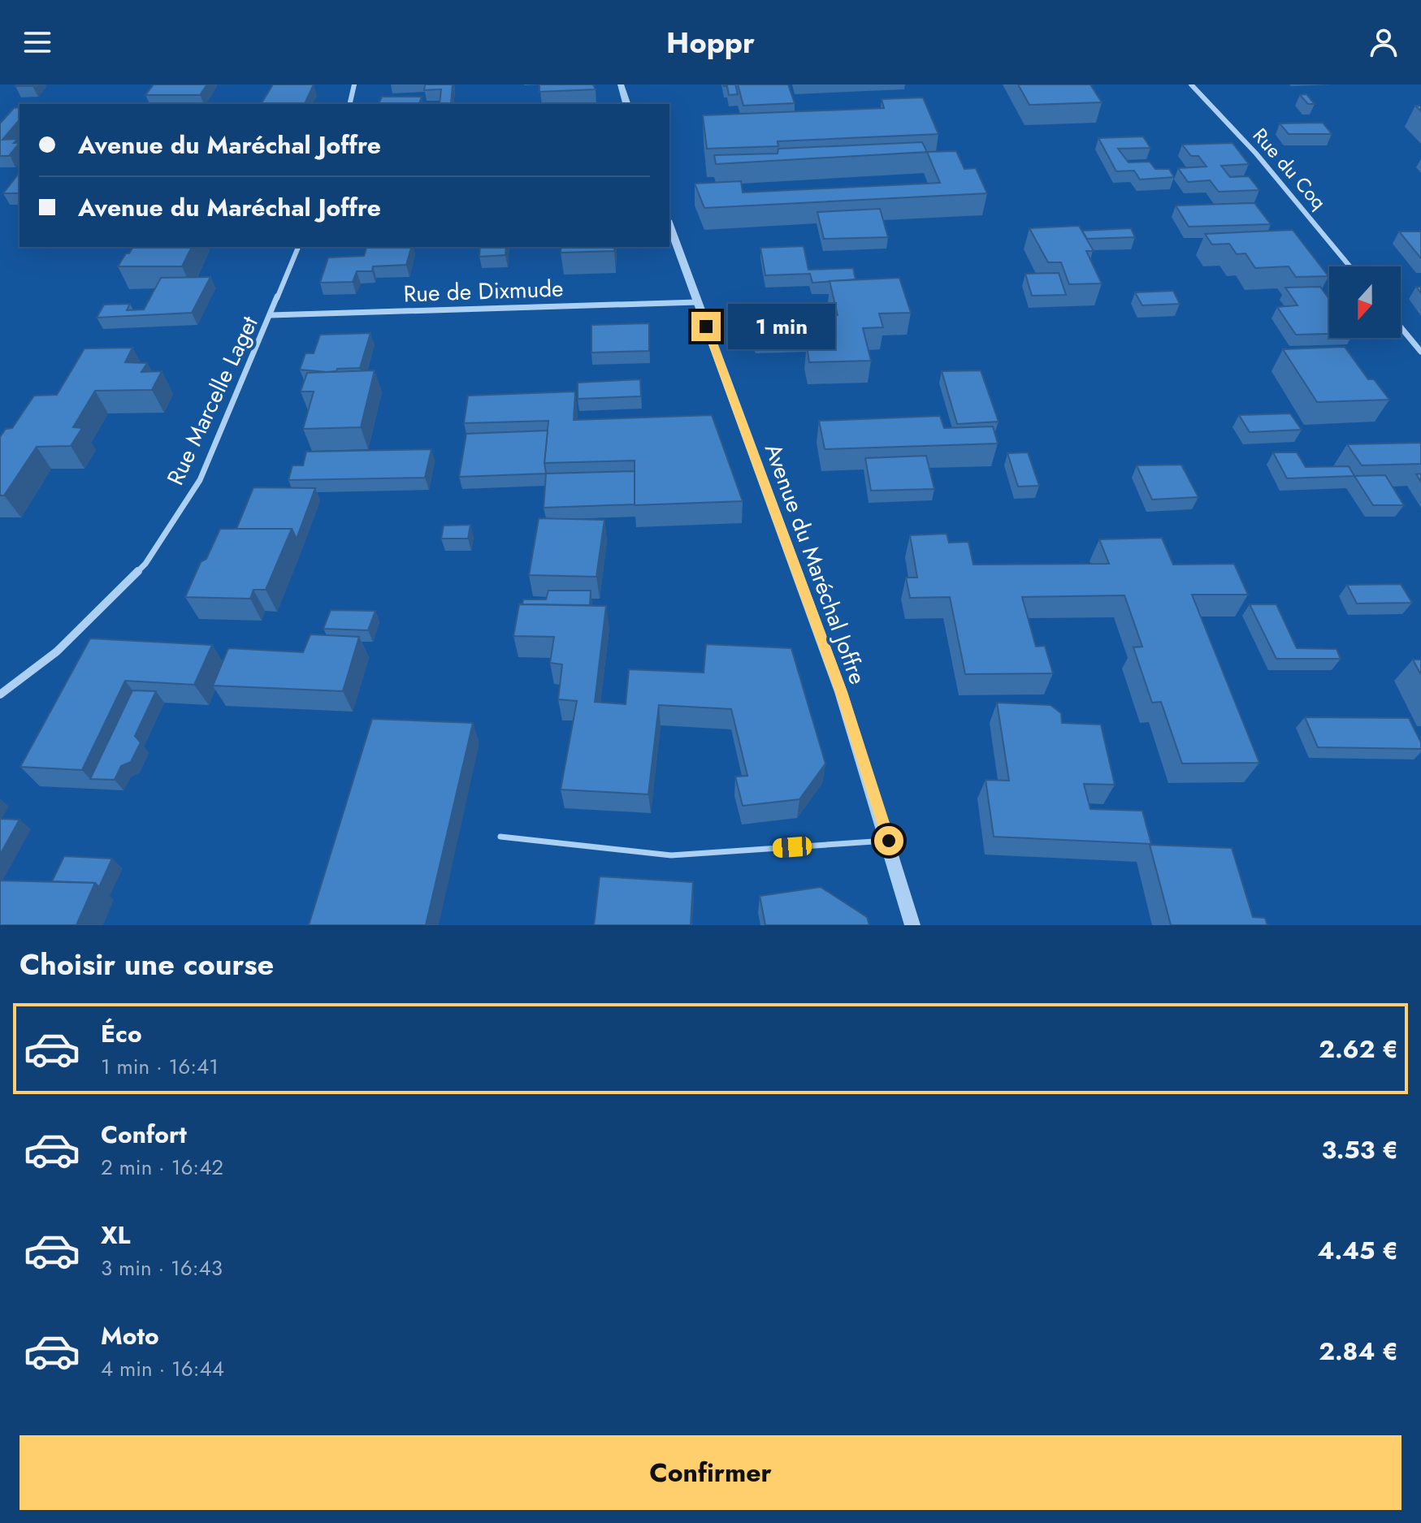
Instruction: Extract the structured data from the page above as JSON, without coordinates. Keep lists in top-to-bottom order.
{
  "streets": {
    "street": [
      "Rue du Coq",
      "Rue de Dixmude",
      "Rue Marcelle Laget",
      "Avenue du Maréchal Joffre"
    ]
  },
  "crossings": [
    ["Rue de Dixmude", "Rue Marcelle Laget"],
    ["Rue de Dixmude", "Avenue du Maréchal Joffre"]
  ],
  "north": "bottom",
  "page": {
    "header": "Hoppr",
    "banner": ["Avenue du Maréchal Joffre", "Avenue du Maréchal Joffre"],
    "bubble": "1 min",
    "heading": "Choisir une course",
    "list": [
      {
        "name": "Éco",
        "note": "1 min · 16:41",
        "value": "2.62 €"
      },
      {
        "name": "Confort",
        "note": "2 min · 16:42",
        "value": "3.53 €"
      },
      {
        "name": "XL",
        "note": "3 min · 16:43",
        "value": "4.45 €"
      },
      {
        "name": "Moto",
        "note": "4 min · 16:44",
        "value": "2.84 €"
      }
    ],
    "buttons": "Confirmer"
  }
}
